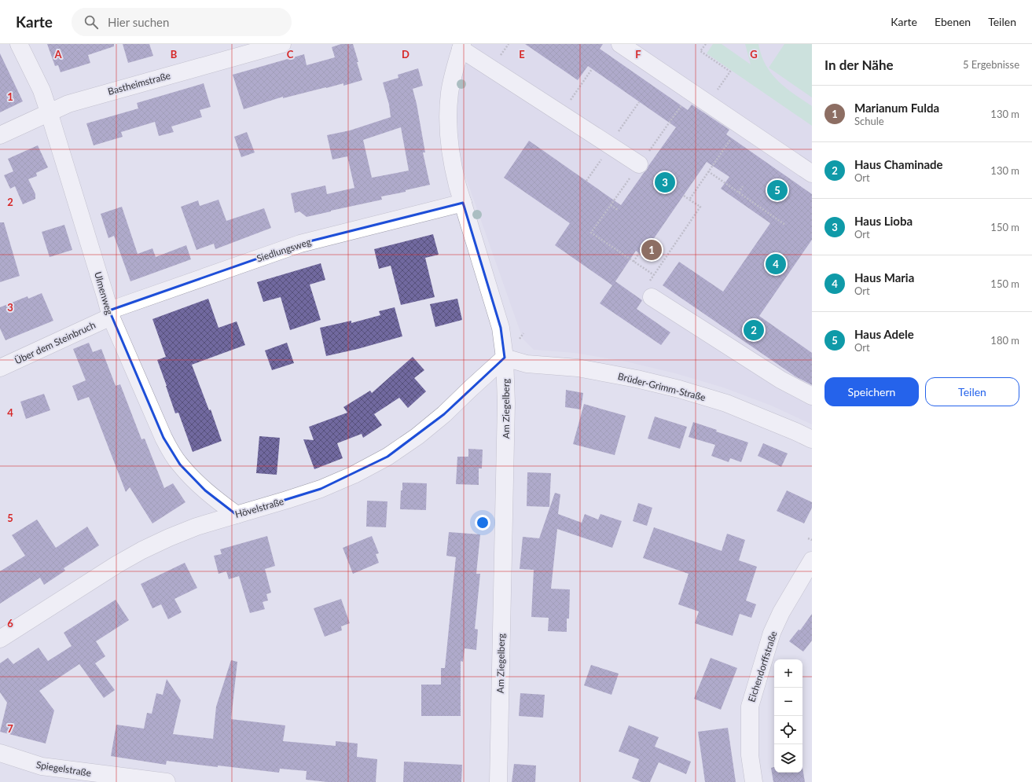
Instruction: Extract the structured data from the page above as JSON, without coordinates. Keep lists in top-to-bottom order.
{
  "streets": {
    "street": [
      "Bastheimstraße",
      "Siedlungsweg",
      "Ulmenweg",
      "Über dem Steinbruch",
      "Brüder-Grimm-Straße",
      "Am Ziegelberg",
      "Hövelstraße",
      "Eichendorffstraße",
      "Spiegelstraße"
    ]
  },
  "crossings": [
    ["Bastheimstraße", "Ulmenweg"],
    ["Siedlungsweg", "Ulmenweg"],
    ["Siedlungsweg", "Über dem Steinbruch"],
    ["Siedlungsweg", "Am Ziegelberg"],
    ["Ulmenweg", "Über dem Steinbruch"],
    ["Ulmenweg", "Hövelstraße"],
    ["Brüder-Grimm-Straße", "Am Ziegelberg"],
    ["Brüder-Grimm-Straße", "Hövelstraße"],
    ["Am Ziegelberg", "Hövelstraße"]
  ],
  "page": {
    "header": "Karte",
    "search": "Hier suchen",
    "nav": ["Karte", "Ebenen", "Teilen"],
    "heading": ["In der Nähe", "5 Ergebnisse"],
    "list": [
      {
        "mark": "1",
        "name": "Marianum Fulda",
        "note": "Schule",
        "value": "130 m"
      },
      {
        "mark": "2",
        "name": "Haus Chaminade",
        "note": "Ort",
        "value": "130 m"
      },
      {
        "mark": "3",
        "name": "Haus Lioba",
        "note": "Ort",
        "value": "150 m"
      },
      {
        "mark": "4",
        "name": "Haus Maria",
        "note": "Ort",
        "value": "150 m"
      },
      {
        "mark": "5",
        "name": "Haus Adele",
        "note": "Ort",
        "value": "180 m"
      }
    ],
    "pins": [
      "3",
      "5",
      "1",
      "4",
      "2"
    ],
    "buttons": ["Speichern", "Teilen"],
    "map_buttons": ["+", "−"]
  },
  "grid": {
    "columns": [
      "A",
      "B",
      "C",
      "D",
      "E",
      "F",
      "G"
    ],
    "rows": [
      "1",
      "2",
      "3",
      "4",
      "5",
      "6",
      "7"
    ]
  }
}
